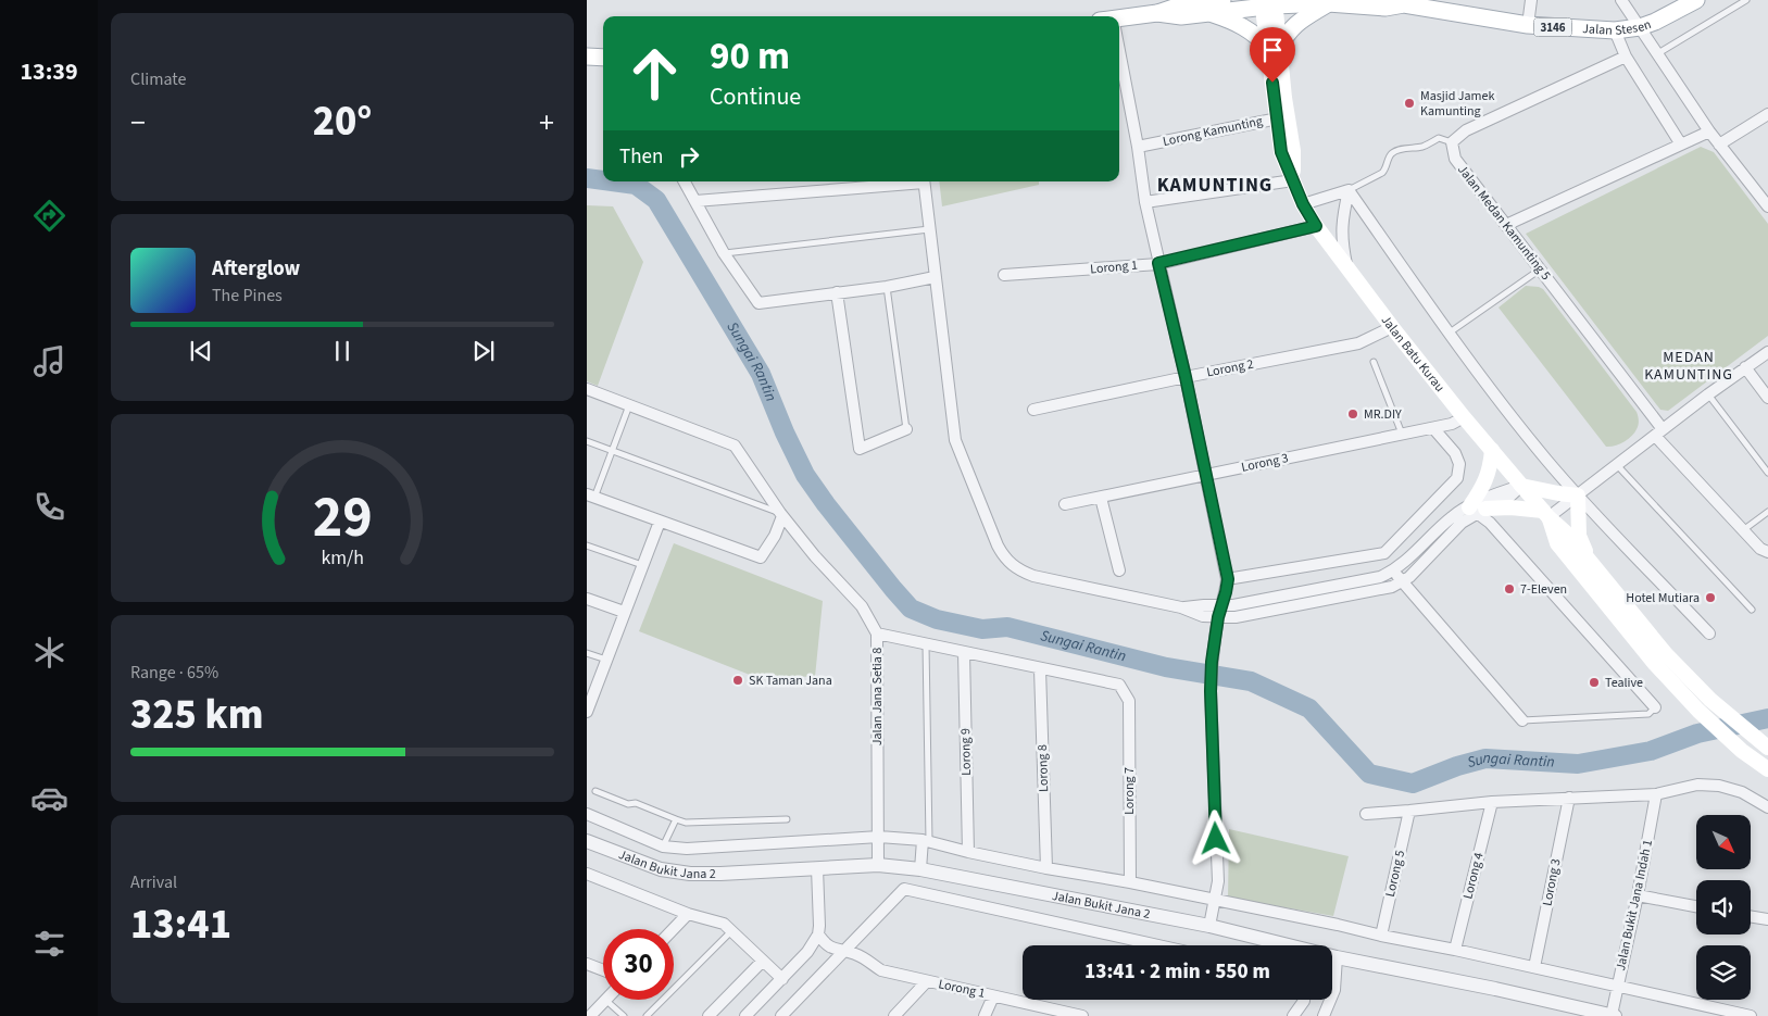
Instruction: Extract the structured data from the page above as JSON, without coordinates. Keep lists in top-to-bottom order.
{
  "streets": {
    "main road": ["Jalan Stesen", "3146", "Jalan Batu Kurau"],
    "street": [
      "Lorong Kamunting",
      "Jalan Medan Kamunting 5",
      "Lorong 1",
      "Lorong 2",
      "Lorong 3",
      "Jalan Jana Setia 8",
      "Lorong 9",
      "Lorong 8",
      "Lorong 7",
      "Jalan Bukit Jana 2",
      "Lorong 5",
      "Lorong 4",
      "Jalan Bukit Jana Indah 1"
    ]
  },
  "crossings": [
    ["Jalan Stesen", "3146"],
    ["Jalan Stesen", "Jalan Batu Kurau"],
    ["3146", "Jalan Batu Kurau"],
    ["Lorong Kamunting", "Jalan Batu Kurau"],
    ["Lorong 1", "Jalan Batu Kurau"],
    ["Jalan Batu Kurau", "Lorong 2"],
    ["Jalan Batu Kurau", "Lorong 3"],
    ["Jalan Jana Setia 8", "Jalan Bukit Jana 2"],
    ["Lorong 8", "Lorong 7"],
    ["Jalan Bukit Jana 2", "Jalan Bukit Jana Indah 1"]
  ],
  "districts": ["KAMUNTING", "MEDAN KAMUNTING"],
  "water": ["Sungai Rantin"],
  "places": [
    "Masjid Jamek Kamunting",
    "MR.DIY",
    "7-Eleven",
    "Hotel Mutiara",
    "SK Taman Jana",
    "Tealive"
  ],
  "north": "bottom right",
  "page": {
    "tabs": "13:39",
    "tile": [
      "Climate",
      ["Range · 65%", "325 km"],
      ["Arrival", "13:41"]
    ],
    "turn": ["90 m", "Continue"],
    "heat": ["−", "20°", "+"],
    "then": "Then",
    "song": ["Afterglow", "The Pines"],
    "limit": "30",
    "trip": "13:41 · 2 min · 550 m",
    "gauge": ["29", "km/h"]
  }
}
